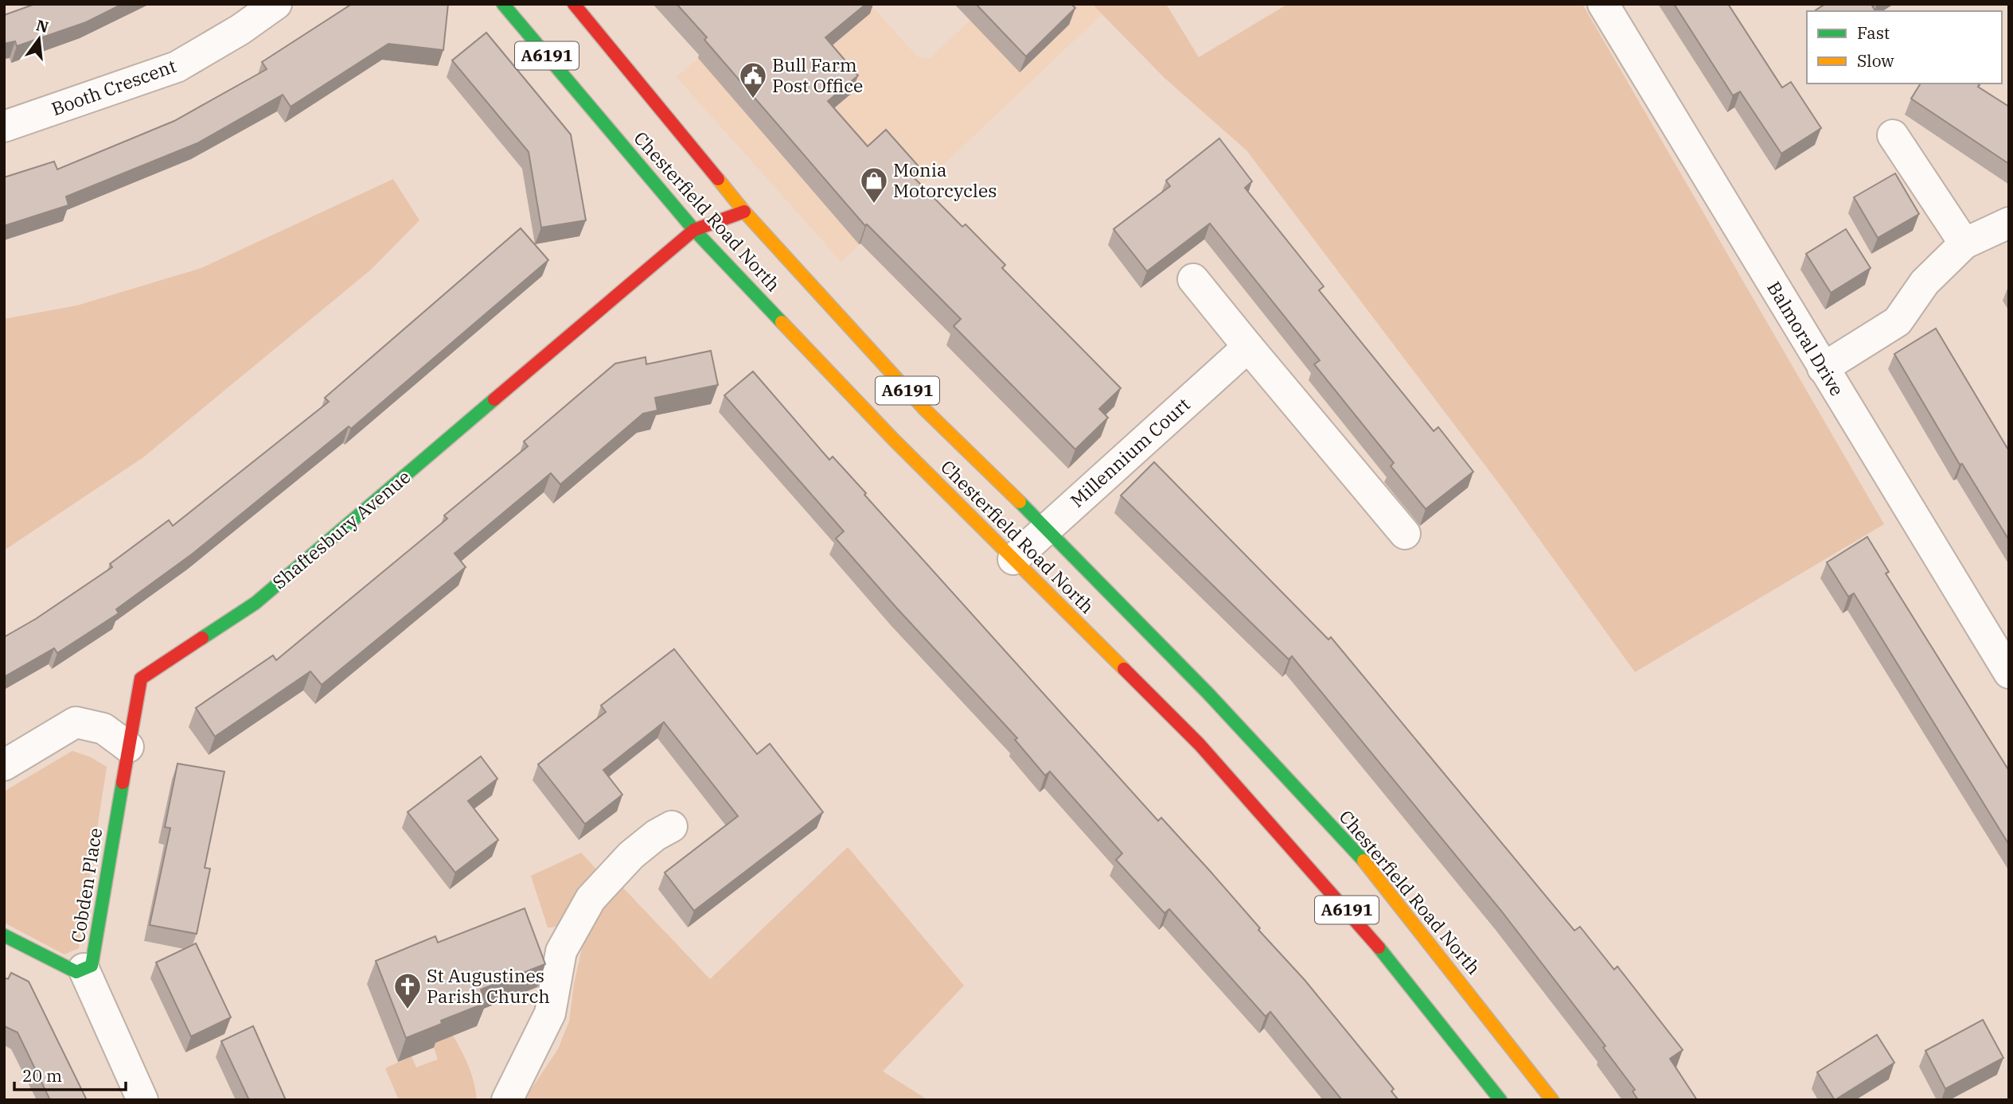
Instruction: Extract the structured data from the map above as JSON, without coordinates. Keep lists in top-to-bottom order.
{
  "streets": {
    "main road": [
      "A6191",
      "Chesterfield Road North",
      "Shaftesbury Avenue",
      "Cobden Place"
    ],
    "street": ["Booth Crescent", "Balmoral Drive", "Millennium Court"]
  },
  "crossings": [
    ["Chesterfield Road North", "Millennium Court"],
    ["Chesterfield Road North", "Shaftesbury Avenue"],
    ["Shaftesbury Avenue", "Cobden Place"]
  ],
  "places": {
    "public building": ["Bull Farm Post Office"],
    "shop": ["Monia Motorcycles"],
    "church": ["St Augustines Parish Church"]
  },
  "legend": ["Fast", "Slow"],
  "scale_bar": "20 m",
  "north": "top"
}
